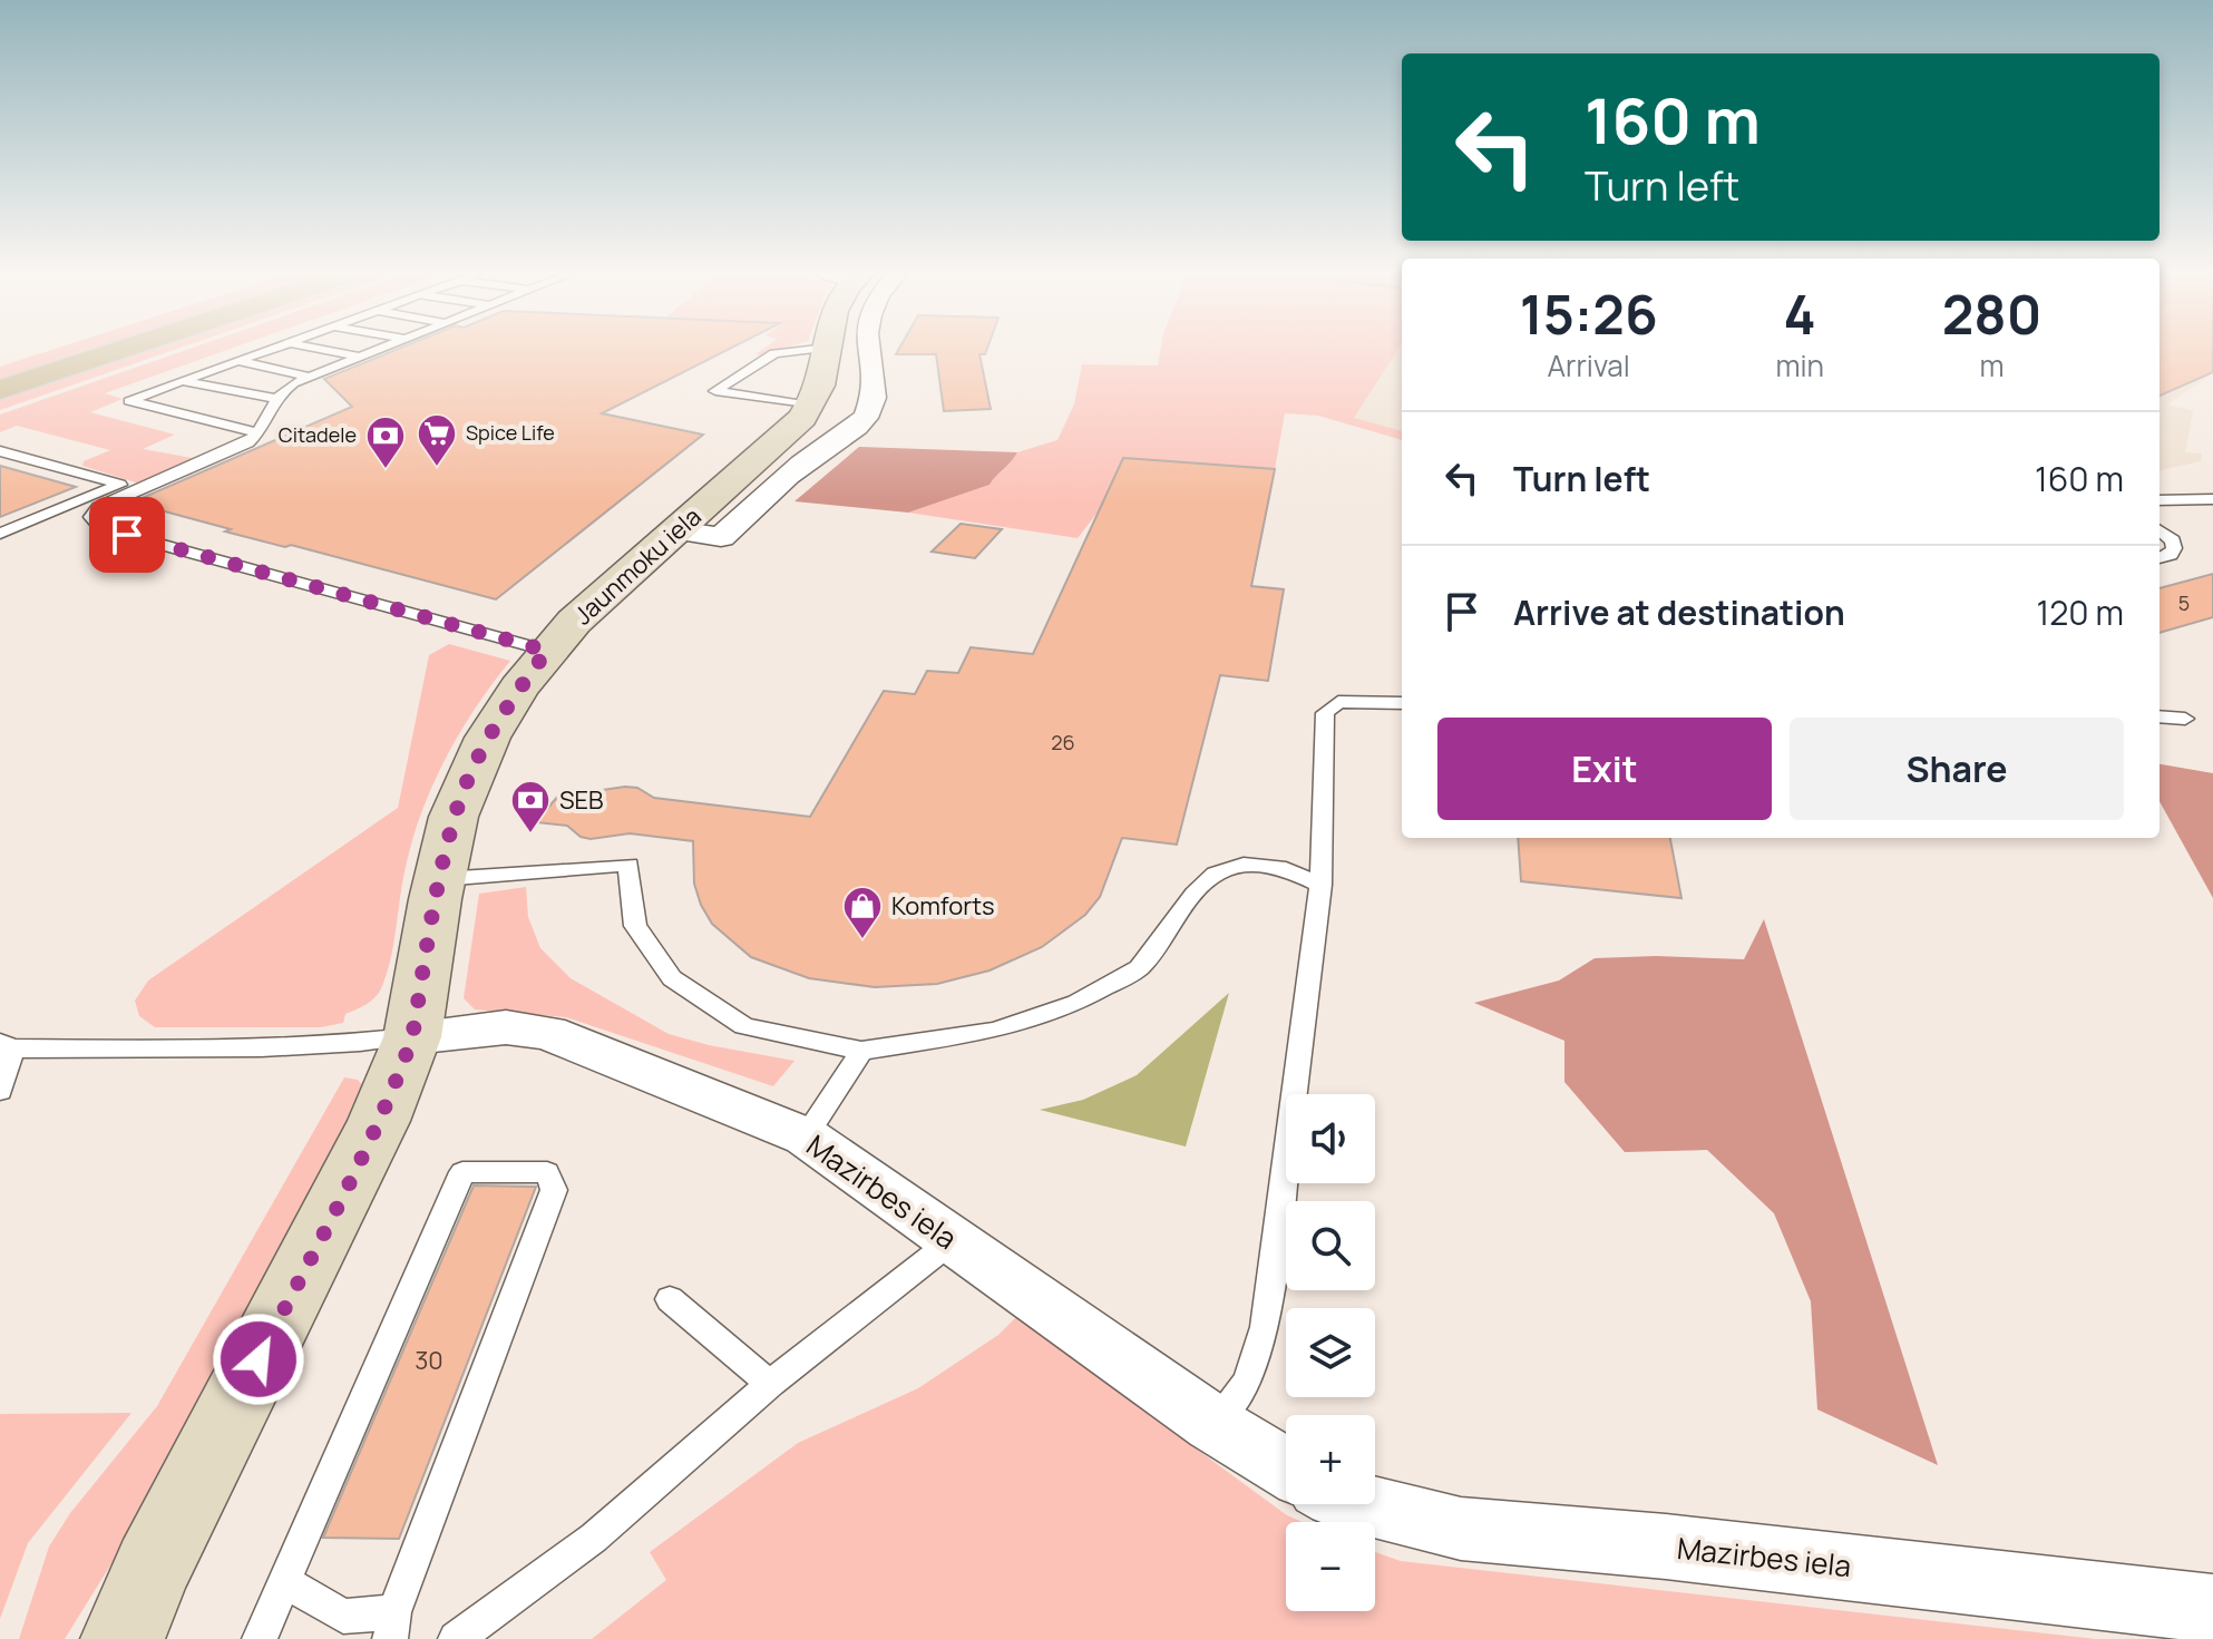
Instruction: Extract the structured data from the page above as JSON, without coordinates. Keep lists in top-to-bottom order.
{
  "streets": {
    "street": ["Jaunmoku iela", "Mazirbes iela"]
  },
  "crossings": [
    ["Jaunmoku iela", "Mazirbes iela"]
  ],
  "places": {
    "supermarket": ["Spice Life"],
    "bank": ["Citadele", "SEB"],
    "shop": ["Komforts"]
  },
  "house_numbers": ["5", "26", "30"],
  "page": {
    "turn": ["160 m", "Turn left"],
    "eta": [
      "15:26",
      "Arrival",
      "4",
      "min",
      "280",
      "m"
    ],
    "list": [
      {
        "name": "Turn left",
        "value": "160 m"
      },
      {
        "name": "Arrive at destination",
        "value": "120 m"
      }
    ],
    "buttons": ["Exit", "Share"],
    "map_buttons": ["+", "−"]
  }
}
